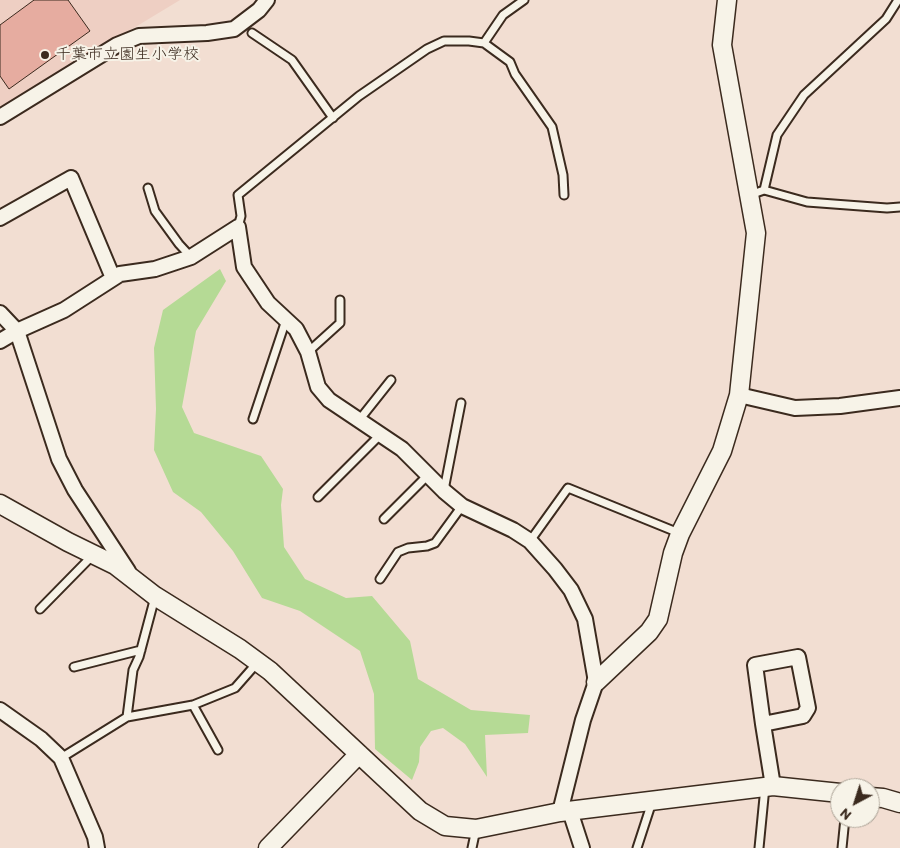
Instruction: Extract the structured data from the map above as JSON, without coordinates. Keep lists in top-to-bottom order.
{
  "places": ["千葉市立園生小学校"],
  "north": "bottom left"
}
